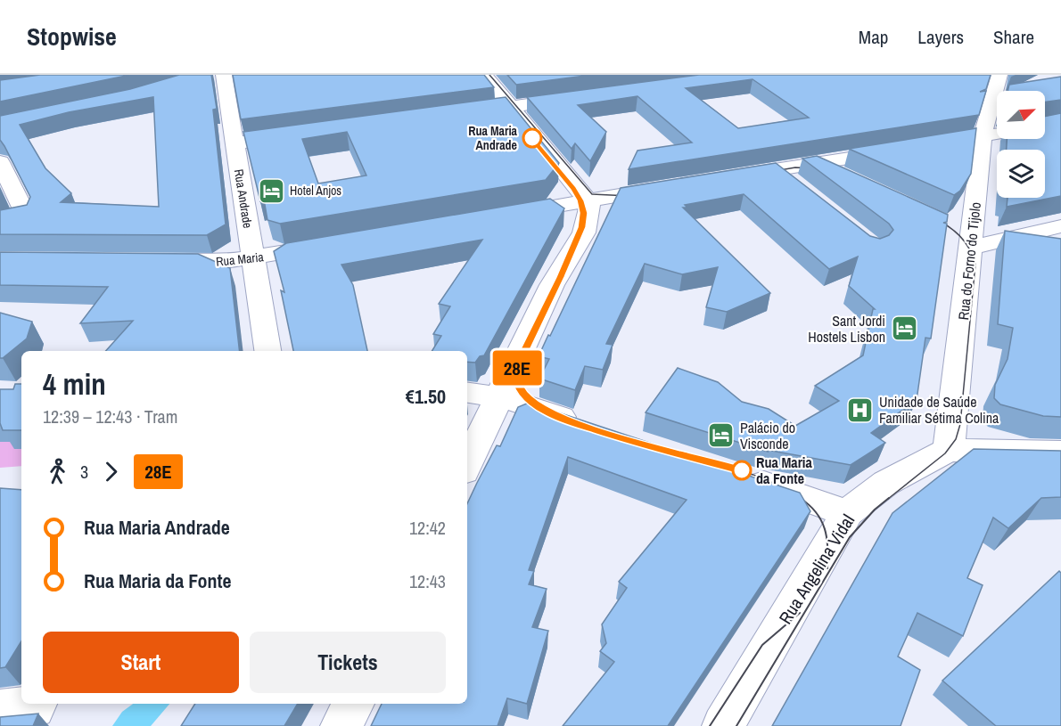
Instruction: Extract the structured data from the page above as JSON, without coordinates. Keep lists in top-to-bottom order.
{
  "streets": {
    "street": [
      "Rua Andrade",
      "Rua Maria",
      "Rua do Forno do Tijolo",
      "Rua Angelina Vidal"
    ]
  },
  "crossings": [
    ["Rua Andrade", "Rua Maria"],
    ["Rua do Forno do Tijolo", "Rua Angelina Vidal"]
  ],
  "places": {
    "other": ["Rua Maria Andrade", "Rua Maria da Fonte"],
    "hotel": ["Hotel Anjos", "Sant Jordi Hostels Lisbon", "Palácio do Visconde"],
    "hospital": ["Unidade de Saúde Familiar Sétima Colina"]
  },
  "lines": ["tram line 28E"],
  "north": "top right",
  "page": {
    "header": "Stopwise",
    "nav": ["Map", "Layers", "Share"],
    "on_map": "28E",
    "heading": ["4 min", "12:39 – 12:43 · Tram", "€1.50"],
    "legs": ["3", "28E"],
    "list": [
      {
        "name": "Rua Maria Andrade",
        "value": "12:42"
      },
      {
        "name": "Rua Maria da Fonte",
        "value": "12:43"
      }
    ],
    "buttons": ["Start", "Tickets"]
  }
}
